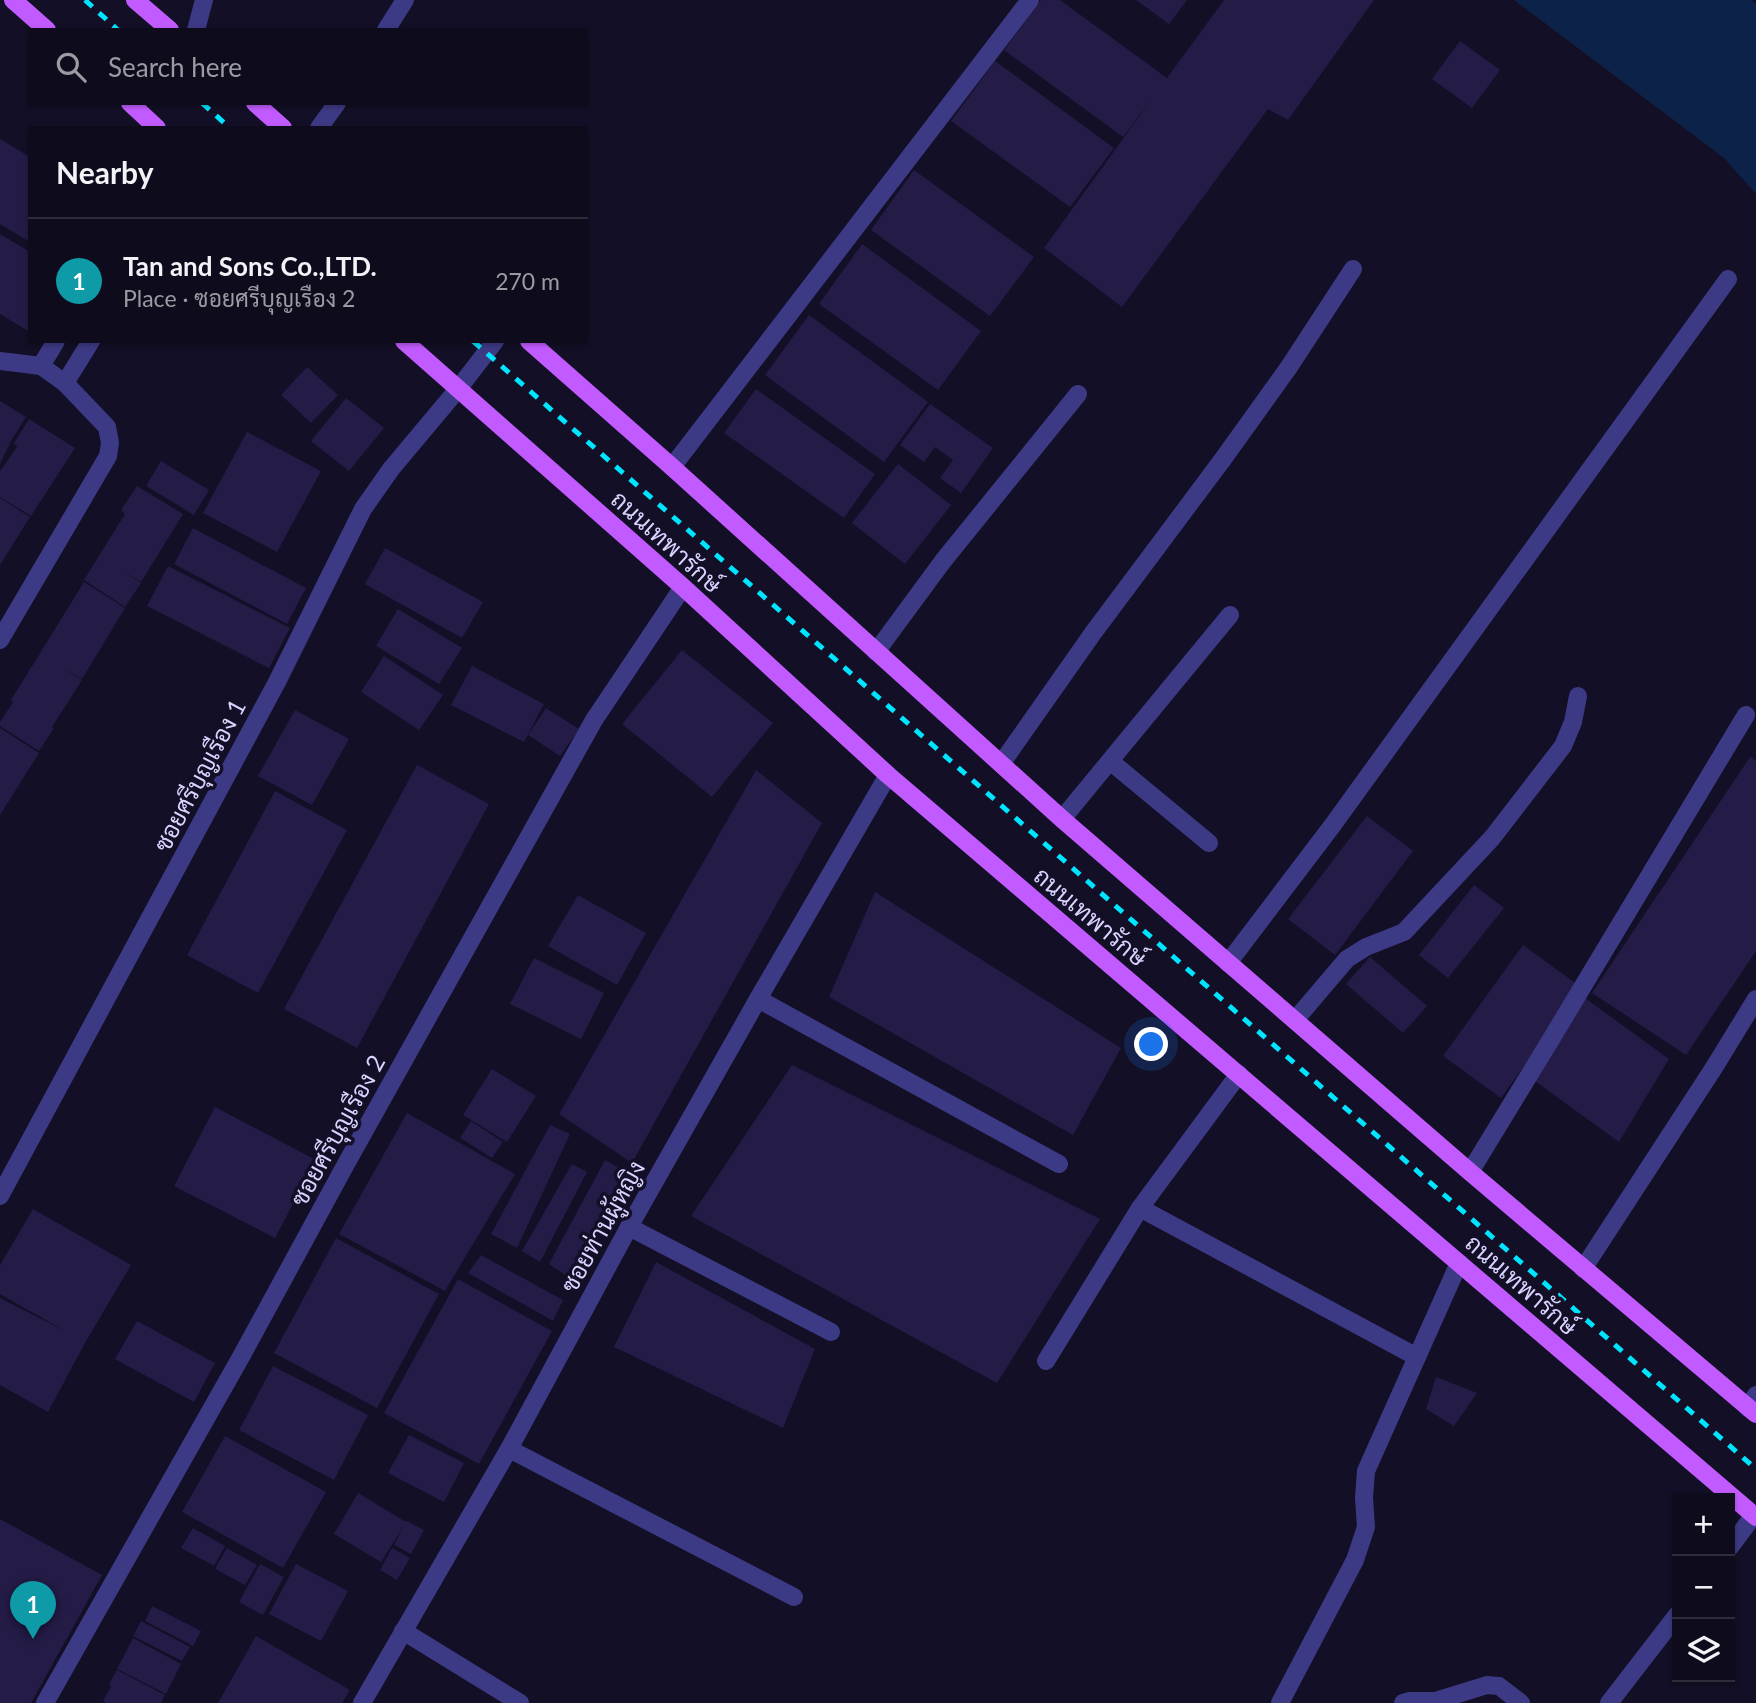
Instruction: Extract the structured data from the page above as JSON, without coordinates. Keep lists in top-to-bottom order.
{
  "streets": {
    "main road": ["ถนนเทพารักษ์"],
    "street": ["ซอยศรีบุญเรือง 1", "ซอยศรีบุญเรือง 2", "ซอยท่านผู้หญิง"]
  },
  "crossings": [
    ["ถนนเทพารักษ์", "ซอยศรีบุญเรือง 1"],
    ["ถนนเทพารักษ์", "ซอยศรีบุญเรือง 2"],
    ["ถนนเทพารักษ์", "ซอยท่านผู้หญิง"]
  ],
  "page": {
    "search": "Search here",
    "heading": "Nearby",
    "list": [
      {
        "mark": "1",
        "name": "Tan and Sons Co.,LTD.",
        "note": "Place · ซอยศรีบุญเรือง 2",
        "value": "270 m"
      }
    ],
    "map_buttons": ["+", "−"],
    "pins": "1"
  }
}
